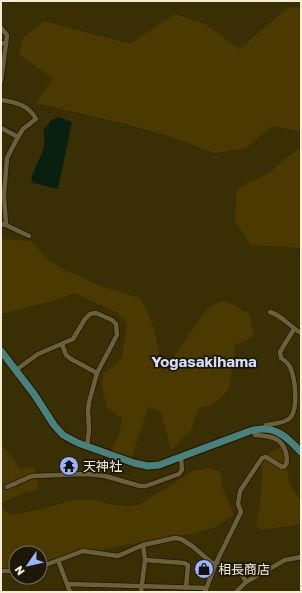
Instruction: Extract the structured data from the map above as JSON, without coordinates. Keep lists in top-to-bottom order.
{
  "districts": ["Yogasakihama"],
  "places": {
    "temple": ["天神社"],
    "shop": ["相長商店"]
  },
  "north": "bottom left"
}
